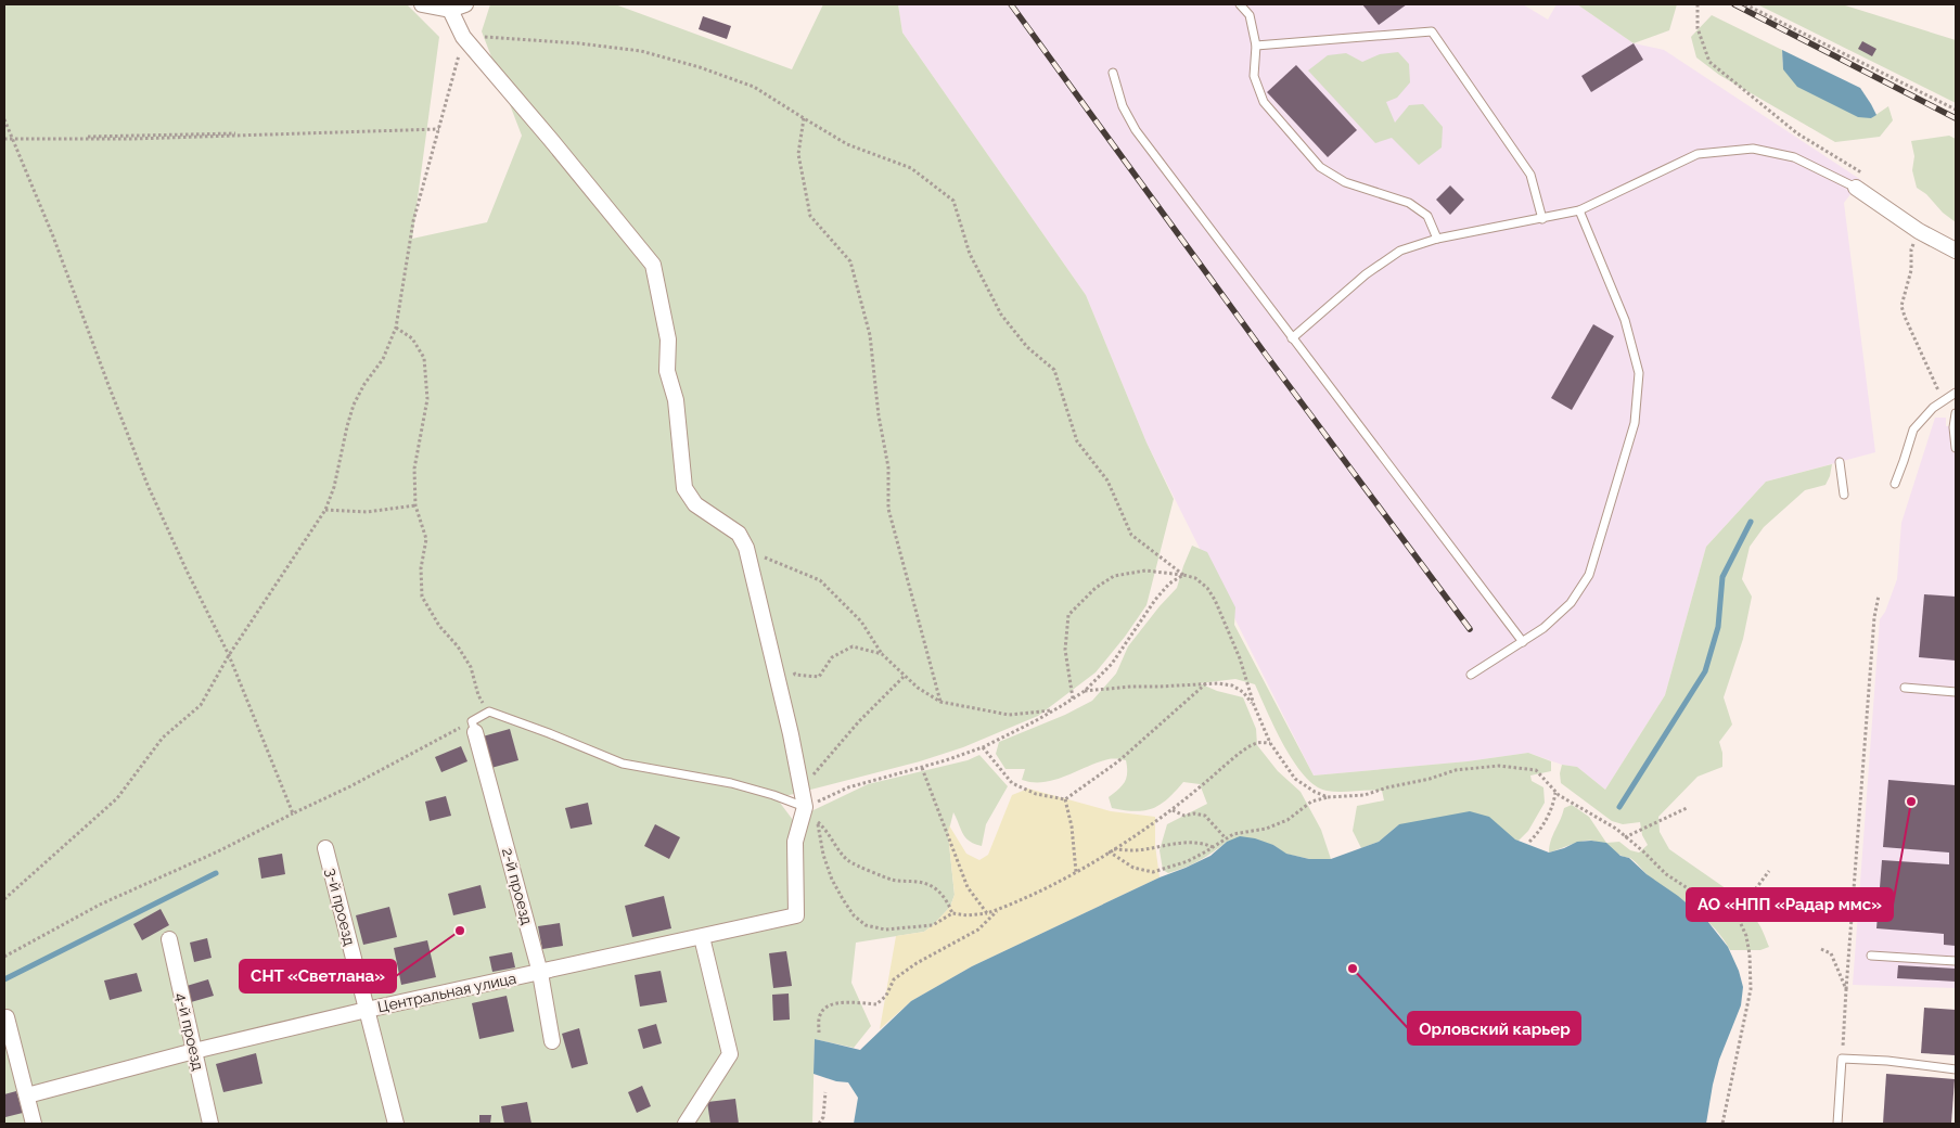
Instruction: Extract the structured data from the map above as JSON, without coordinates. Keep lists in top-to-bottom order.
{
  "streets": {
    "street": [
      "2-й проезд",
      "3-й проезд",
      "Центральная улица",
      "4-й проезд"
    ]
  },
  "crossings": [
    ["2-й проезд", "Центральная улица"],
    ["3-й проезд", "Центральная улица"],
    ["Центральная улица", "4-й проезд"]
  ],
  "places": ["АО «НПП «Радар ммс»", "СНТ «Светлана»", "Орловский карьер"]
}
